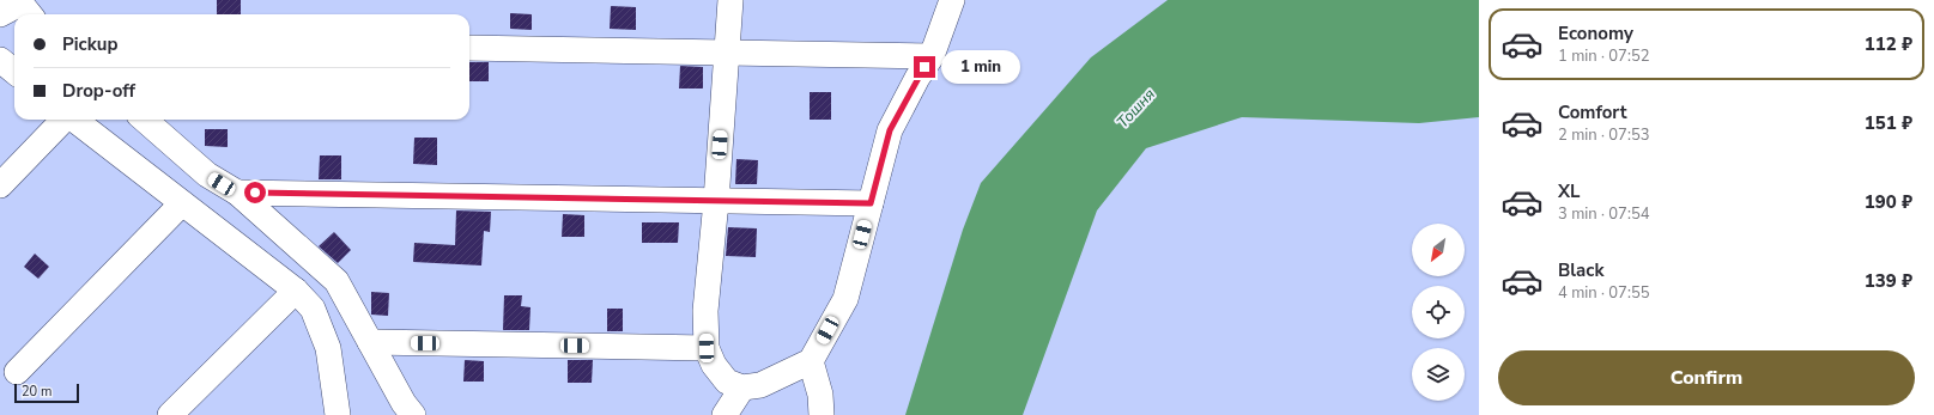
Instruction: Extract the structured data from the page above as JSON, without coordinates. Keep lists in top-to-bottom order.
{
  "water": ["Тошня"],
  "scale_bar": "20 m",
  "north": "bottom left",
  "page": {
    "list": [
      {
        "name": "Economy",
        "note": "1 min · 07:52",
        "value": "112 ₽"
      },
      {
        "name": "Comfort",
        "note": "2 min · 07:53",
        "value": "151 ₽"
      },
      {
        "name": "XL",
        "note": "3 min · 07:54",
        "value": "190 ₽"
      },
      {
        "name": "Black",
        "note": "4 min · 07:55",
        "value": "139 ₽"
      }
    ],
    "banner": ["Pickup", "Drop-off"],
    "bubble": "1 min",
    "buttons": "Confirm",
    "scale": "20 m"
  }
}
